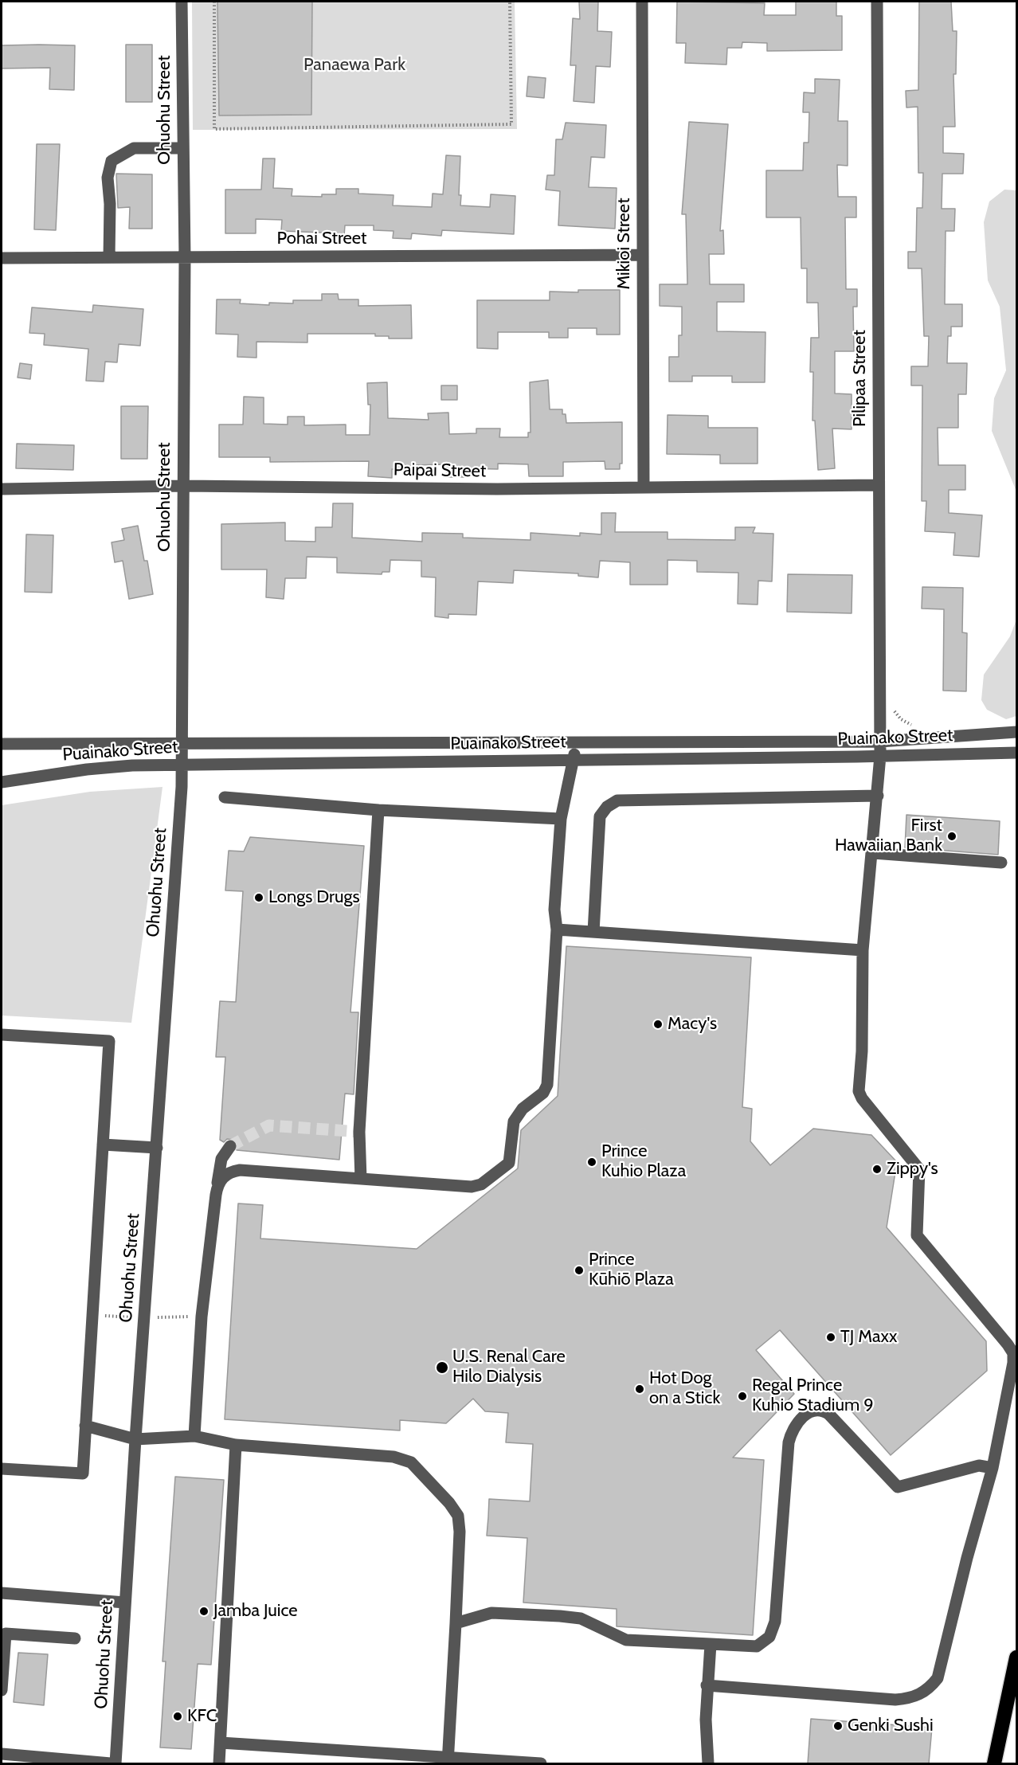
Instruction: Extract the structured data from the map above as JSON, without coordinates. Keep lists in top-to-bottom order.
{
  "streets": {
    "street": [
      "Ohuohu Street",
      "Pohai Street",
      "Mikioi Street",
      "Pilipaa Street",
      "Paipai Street",
      "Puainako Street"
    ]
  },
  "crossings": [
    ["Ohuohu Street", "Pohai Street"],
    ["Ohuohu Street", "Paipai Street"],
    ["Ohuohu Street", "Puainako Street"],
    ["Pohai Street", "Mikioi Street"],
    ["Mikioi Street", "Paipai Street"],
    ["Pilipaa Street", "Paipai Street"],
    ["Pilipaa Street", "Puainako Street"]
  ],
  "parks": ["Panaewa Park"],
  "places": [
    "First Hawaiian Bank",
    "Longs Drugs",
    "Macy's",
    "Prince Kuhio Plaza",
    "Zippy's",
    "Prince Kūhiō Plaza",
    "TJ Maxx",
    "U.S. Renal Care Hilo Dialysis",
    "Hot Dog on a Stick",
    "Regal Prince Kuhio Stadium 9",
    "Jamba Juice",
    "KFC",
    "Genki Sushi"
  ]
}
